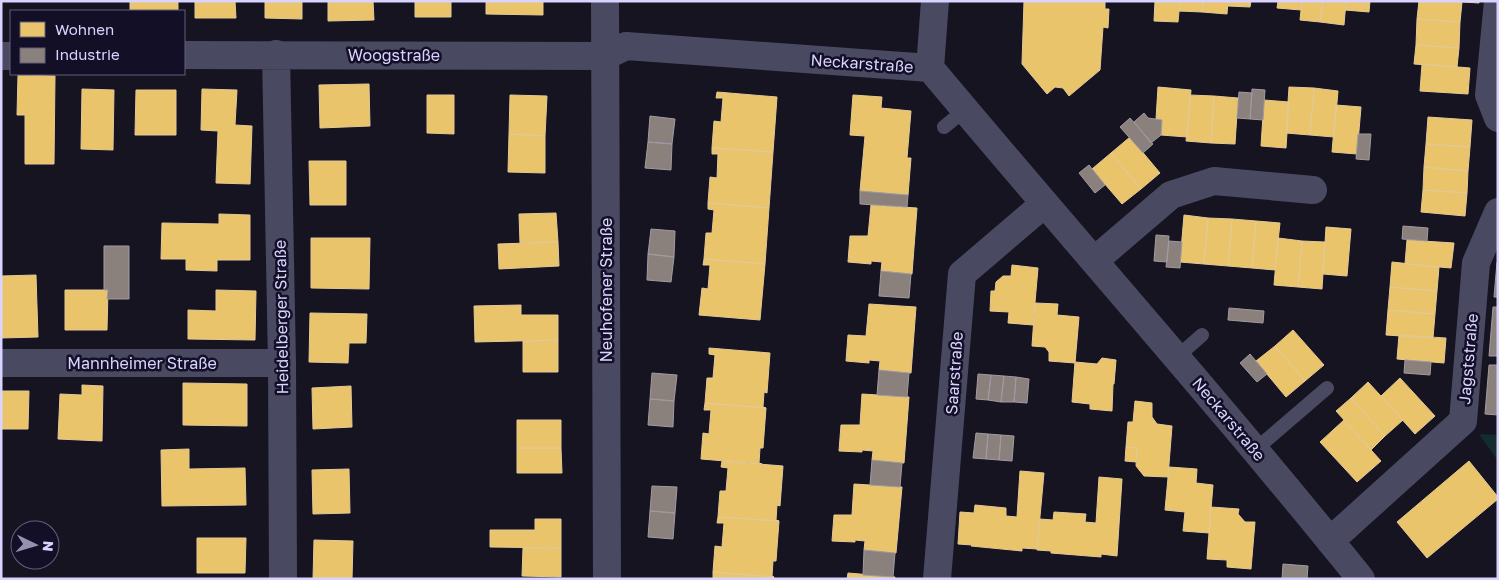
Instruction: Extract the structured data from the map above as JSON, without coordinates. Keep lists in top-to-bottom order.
{
  "streets": {
    "street": [
      "Woogstraße",
      "Neckarstraße",
      "Neuhofener Straße",
      "Heidelberger Straße",
      "Jagststraße",
      "Mannheimer Straße",
      "Saarstraße"
    ]
  },
  "crossings": [
    ["Woogstraße", "Neckarstraße"],
    ["Woogstraße", "Neuhofener Straße"],
    ["Woogstraße", "Heidelberger Straße"],
    ["Neckarstraße", "Neuhofener Straße"],
    ["Neckarstraße", "Jagststraße"],
    ["Neckarstraße", "Saarstraße"],
    ["Heidelberger Straße", "Mannheimer Straße"]
  ],
  "legend": ["Wohnen", "Industrie"],
  "north": "right"
}
